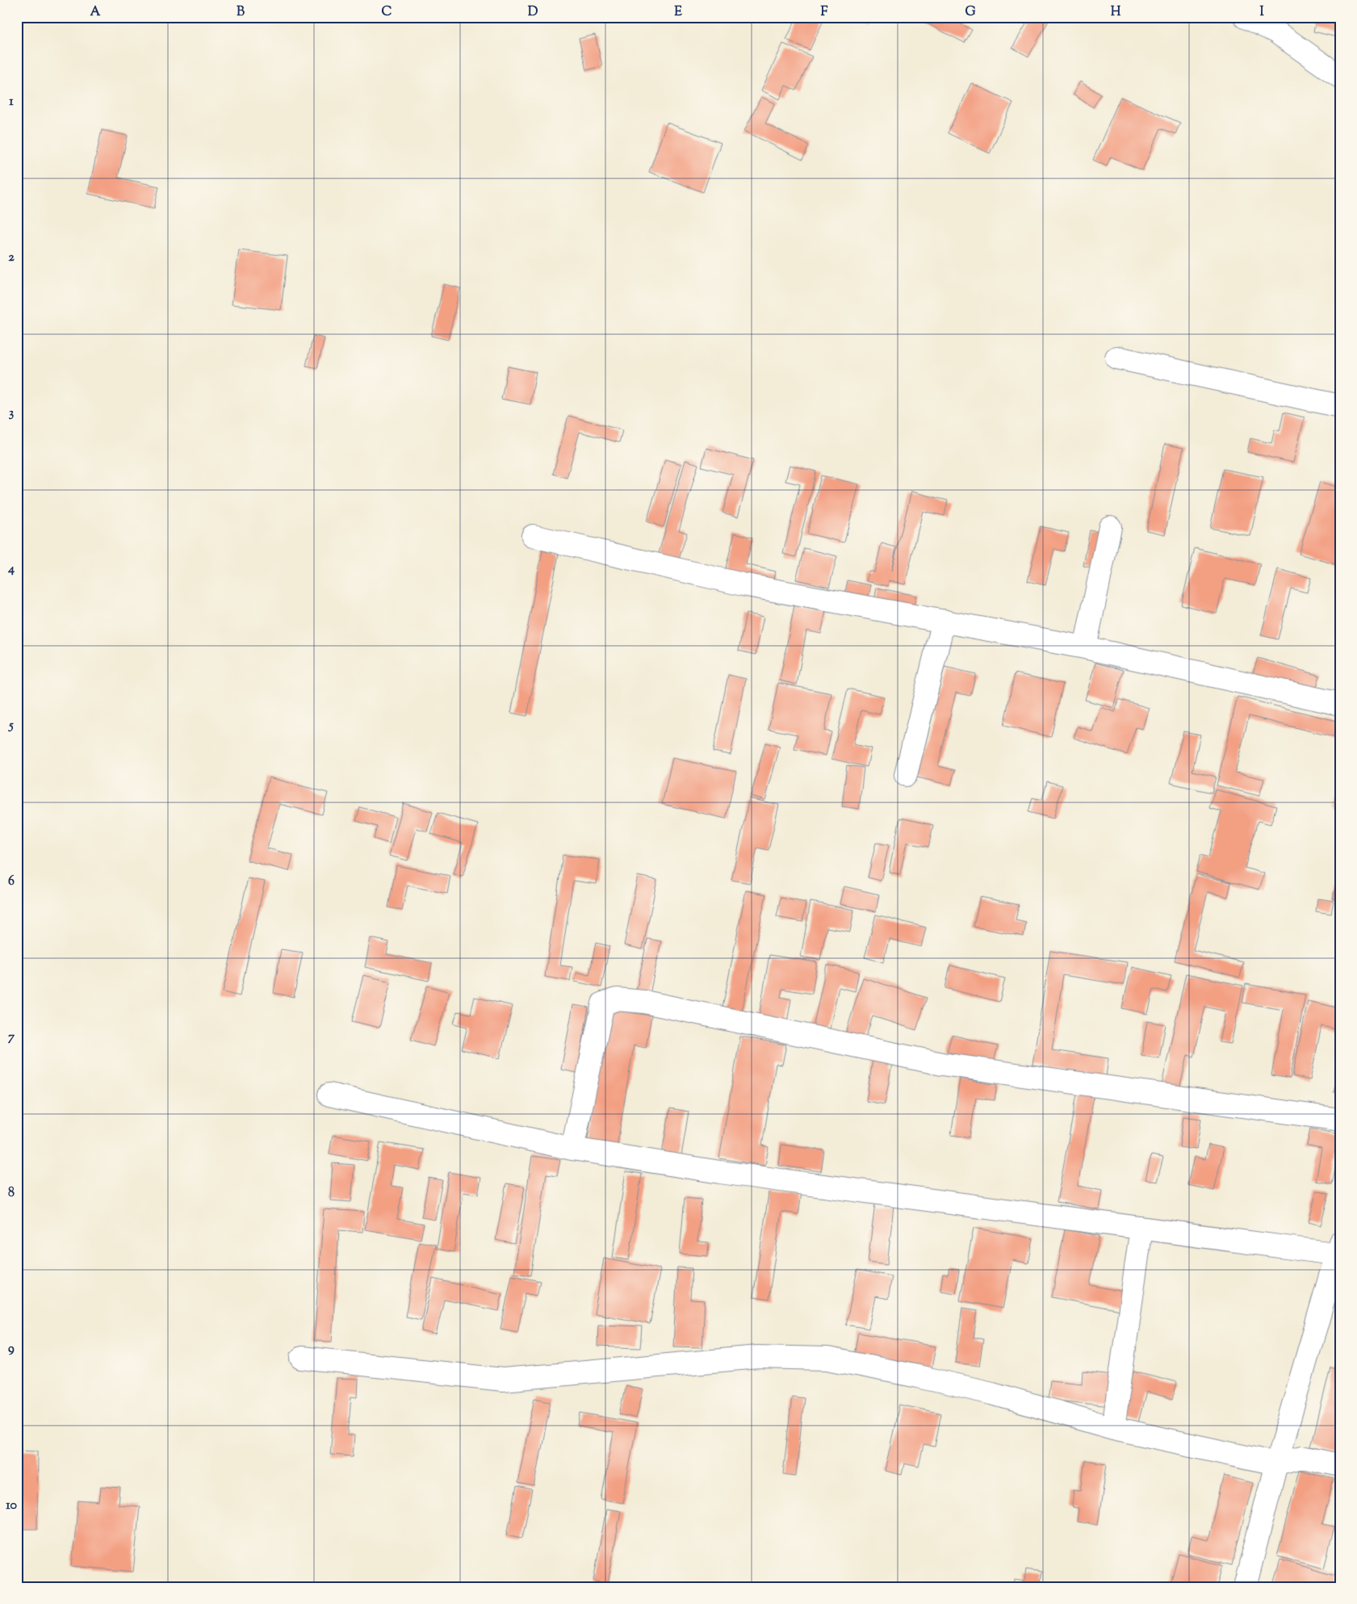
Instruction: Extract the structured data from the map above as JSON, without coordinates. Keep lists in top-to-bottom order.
{
  "grid": {
    "columns": [
      "A",
      "B",
      "C",
      "D",
      "E",
      "F",
      "G",
      "H",
      "I"
    ],
    "rows": [
      "1",
      "2",
      "3",
      "4",
      "5",
      "6",
      "7",
      "8",
      "9",
      "10"
    ]
  }
}
